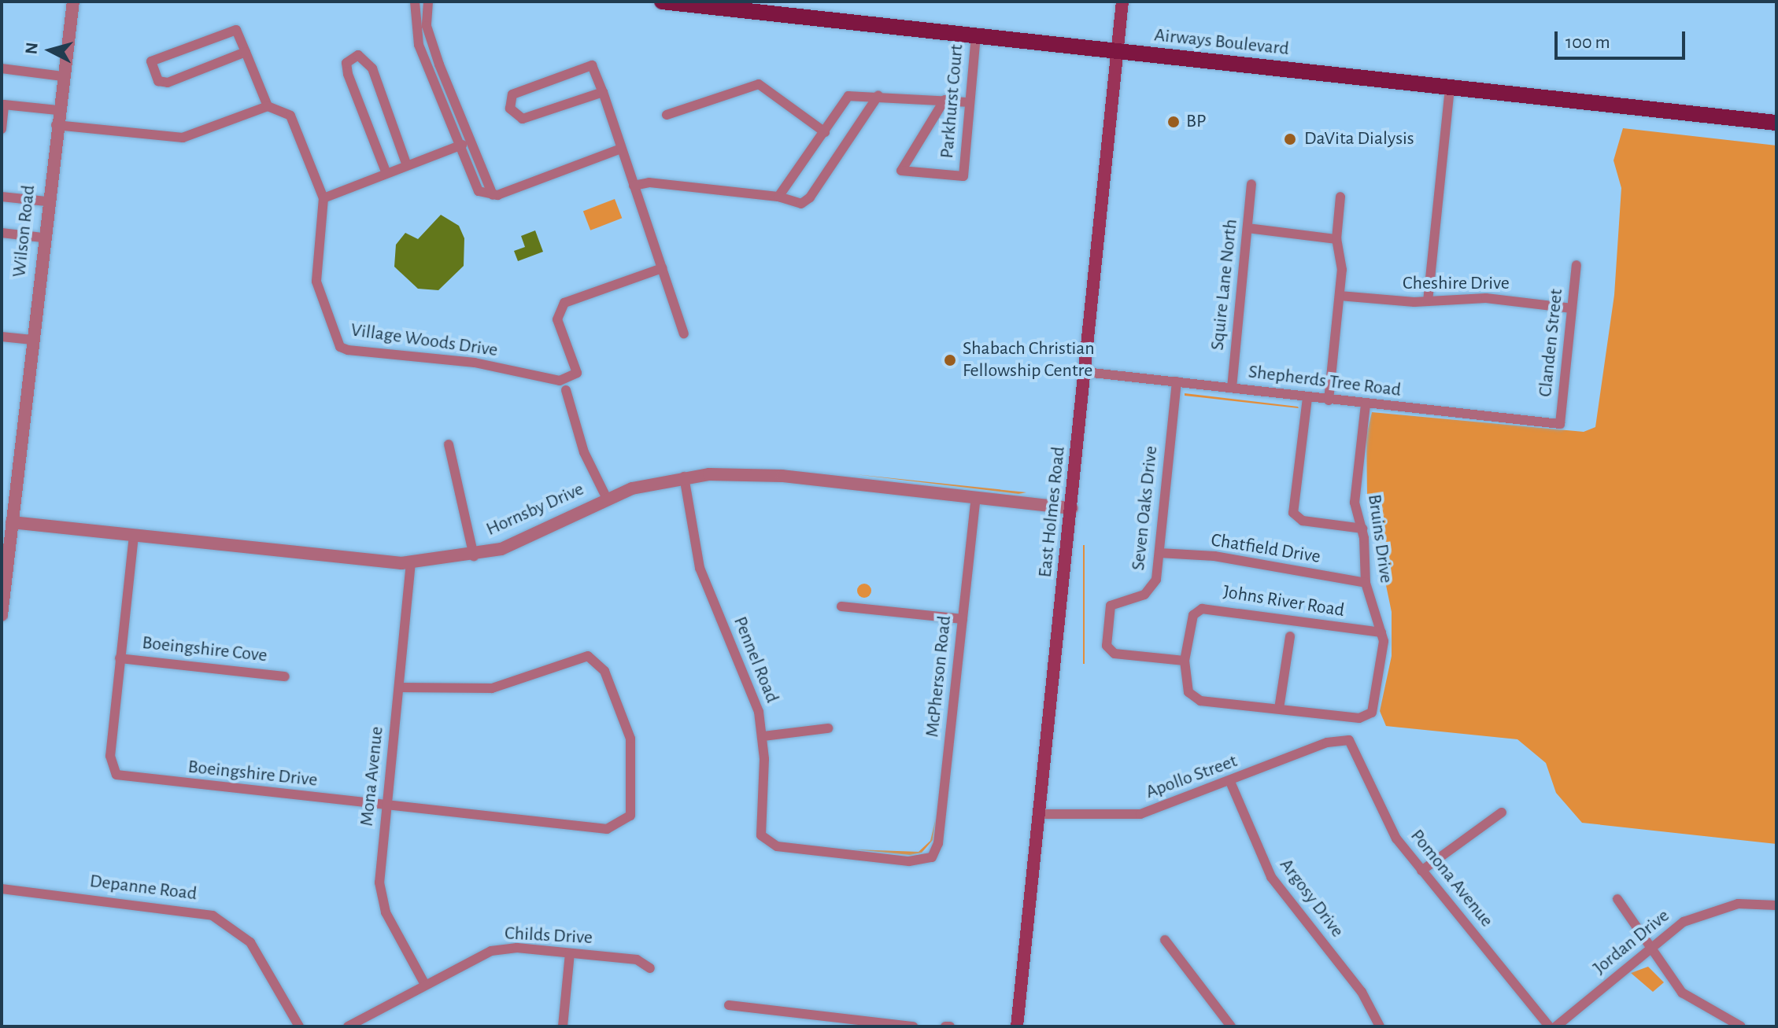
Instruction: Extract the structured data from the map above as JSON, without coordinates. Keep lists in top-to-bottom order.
{
  "streets": {
    "main road": ["Airways Boulevard", "East Holmes Road"],
    "street": [
      "Parkhurst Court",
      "Wilson Road",
      "Cheshire Drive",
      "Squire Lane North",
      "Village Woods Drive",
      "Clanden Street",
      "Shepherds Tree Road",
      "Seven Oaks Drive",
      "Hornsby Drive",
      "Bruins Drive",
      "Chatfield Drive",
      "Johns River Road",
      "Boeingshire Cove",
      "Pennel Road",
      "McPherson Road",
      "Boeingshire Drive",
      "Mona Avenue",
      "Apollo Street",
      "Pomona Avenue",
      "Depanne Road",
      "Argosy Drive",
      "Childs Drive",
      "Jordan Drive"
    ]
  },
  "crossings": [
    ["Airways Boulevard", "Parkhurst Court"],
    ["Airways Boulevard", "East Holmes Road"],
    ["Wilson Road", "Hornsby Drive"],
    ["Cheshire Drive", "Clanden Street"],
    ["Squire Lane North", "Shepherds Tree Road"],
    ["Clanden Street", "Shepherds Tree Road"],
    ["Shepherds Tree Road", "Seven Oaks Drive"],
    ["Shepherds Tree Road", "East Holmes Road"],
    ["Shepherds Tree Road", "Bruins Drive"],
    ["Seven Oaks Drive", "Chatfield Drive"],
    ["Seven Oaks Drive", "Johns River Road"],
    ["Hornsby Drive", "East Holmes Road"],
    ["Hornsby Drive", "Pennel Road"],
    ["Hornsby Drive", "McPherson Road"],
    ["Hornsby Drive", "Boeingshire Drive"],
    ["Hornsby Drive", "Mona Avenue"],
    ["East Holmes Road", "Apollo Street"],
    ["Bruins Drive", "Chatfield Drive"],
    ["Bruins Drive", "Johns River Road"],
    ["Boeingshire Cove", "Boeingshire Drive"],
    ["Pennel Road", "McPherson Road"],
    ["Boeingshire Drive", "Mona Avenue"],
    ["Mona Avenue", "Childs Drive"],
    ["Apollo Street", "Pomona Avenue"],
    ["Apollo Street", "Argosy Drive"]
  ],
  "places": ["BP", "DaVita Dialysis", "Shabach Christian Fellowship Centre"],
  "scale_bar": "100 m",
  "north": "left"
}
